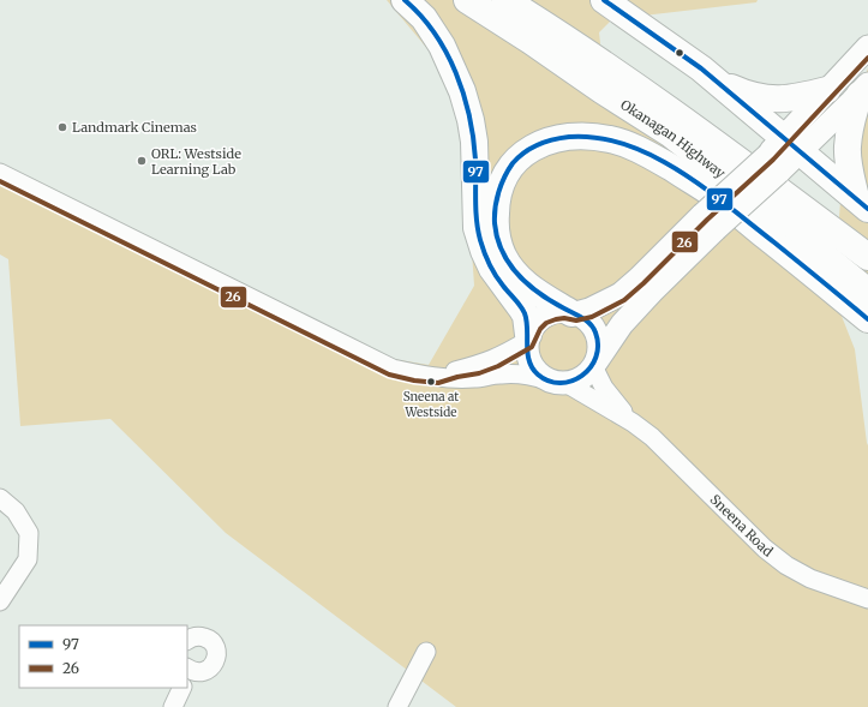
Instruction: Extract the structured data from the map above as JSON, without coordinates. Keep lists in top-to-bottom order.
{
  "streets": {
    "highway": ["Okanagan Highway"],
    "street": ["Sneena Road"]
  },
  "places": ["Landmark Cinemas", "ORL: Westside Learning Lab", "Sneena at Westside"],
  "lines": ["transit line 97", "transit line 26"],
  "legend": ["97", "26"]
}
